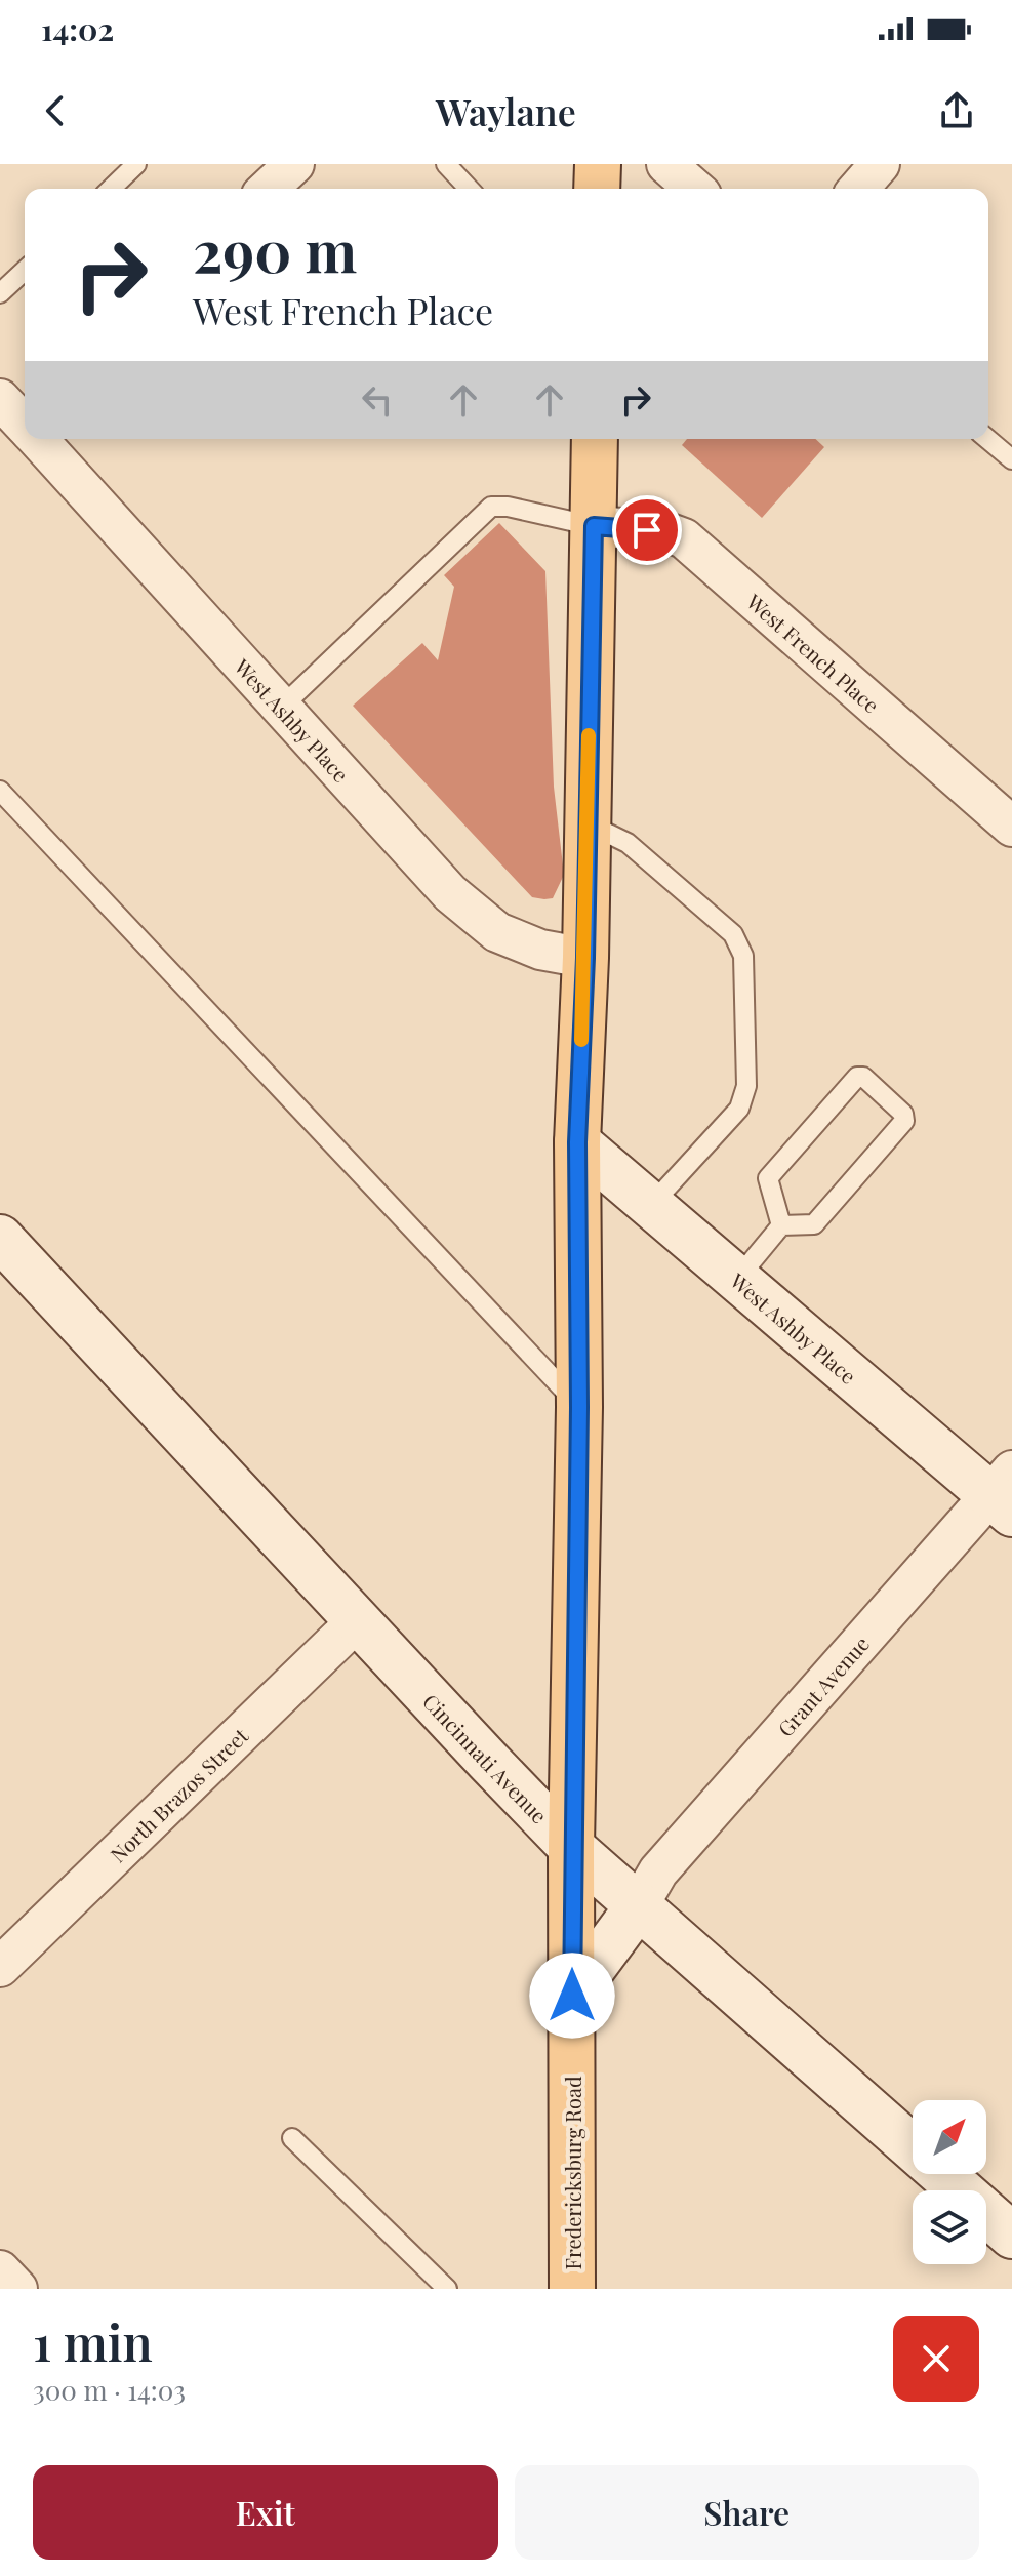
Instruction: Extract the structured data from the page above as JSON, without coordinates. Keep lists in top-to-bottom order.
{
  "streets": {
    "main road": ["Fredericksburg Road"],
    "street": [
      "West French Place",
      "West Ashby Place",
      "Grant Avenue",
      "Cincinnati Avenue",
      "North Brazos Street"
    ]
  },
  "crossings": [
    ["West French Place", "Fredericksburg Road"],
    ["West Ashby Place", "Grant Avenue"],
    ["West Ashby Place", "Fredericksburg Road"],
    ["Grant Avenue", "Cincinnati Avenue"],
    ["Cincinnati Avenue", "North Brazos Street"],
    ["Cincinnati Avenue", "Fredericksburg Road"]
  ],
  "north": "top right",
  "page": {
    "status": "14:02",
    "header": "Waylane",
    "turn": ["290 m", "West French Place"],
    "heading": ["1 min", "300 m · 14:03"],
    "buttons": ["Exit", "Share"]
  }
}
